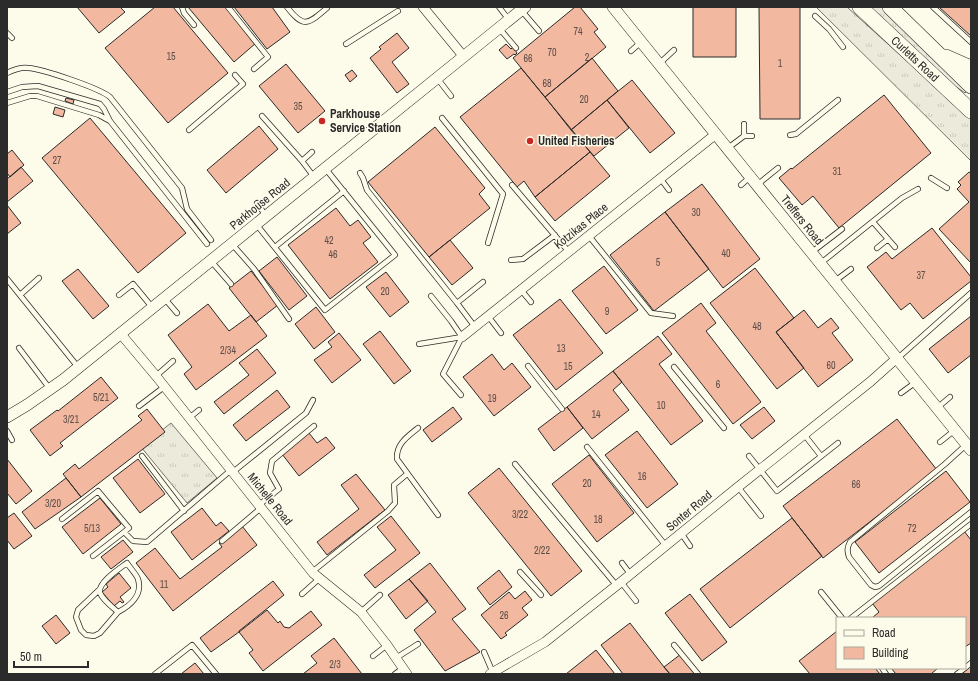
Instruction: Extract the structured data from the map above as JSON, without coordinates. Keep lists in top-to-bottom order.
{
  "streets": {
    "highway": ["Curletts Road"],
    "street": [
      "Parkhouse Road",
      "Treffers Road",
      "Kotzikas Place",
      "Michelle Road",
      "Sonter Road"
    ]
  },
  "crossings": [
    ["Parkhouse Road", "Michelle Road"],
    ["Treffers Road", "Kotzikas Place"],
    ["Treffers Road", "Sonter Road"]
  ],
  "places": ["Parkhouse Service Station", "United Fisheries"],
  "house_numbers": [
    "74",
    "70",
    "15",
    "2",
    "66",
    "1",
    "68",
    "20",
    "35",
    "27",
    "31",
    "30",
    "42",
    "40",
    "46",
    "5",
    "37",
    "20",
    "9",
    "48",
    "13",
    "2/34",
    "60",
    "15",
    "6",
    "5/21",
    "19",
    "10",
    "14",
    "3/21",
    "16",
    "20",
    "66",
    "3/20",
    "3/22",
    "18",
    "5/13",
    "72",
    "2/22",
    "11",
    "26",
    "2/3"
  ],
  "legend": ["Road", "Building"],
  "scale_bar": "50 m"
}
